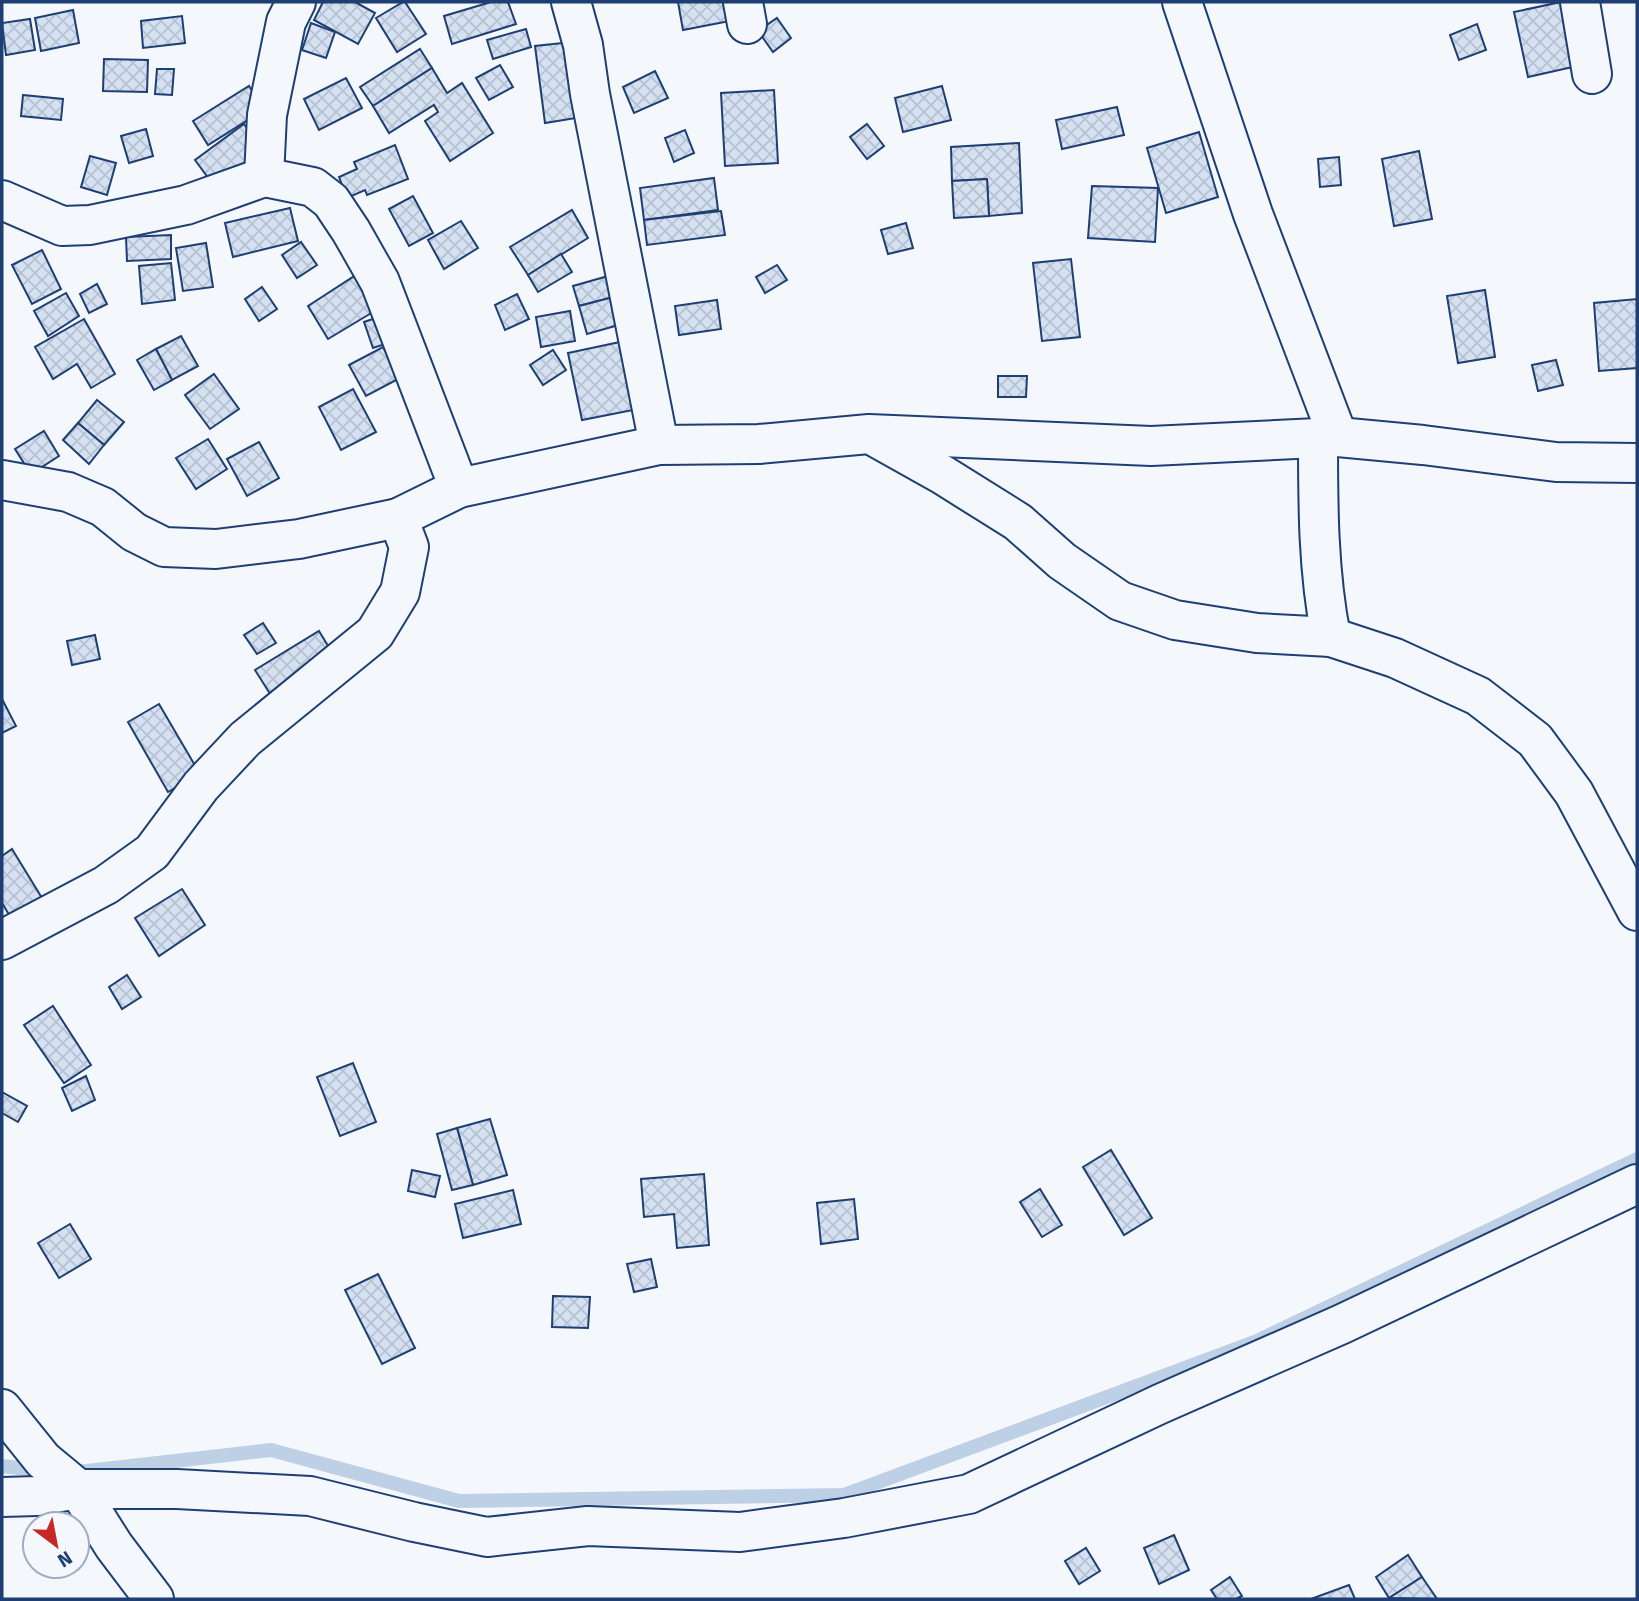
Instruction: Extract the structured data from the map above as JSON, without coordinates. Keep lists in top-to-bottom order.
{
  "north": "bottom right"
}
